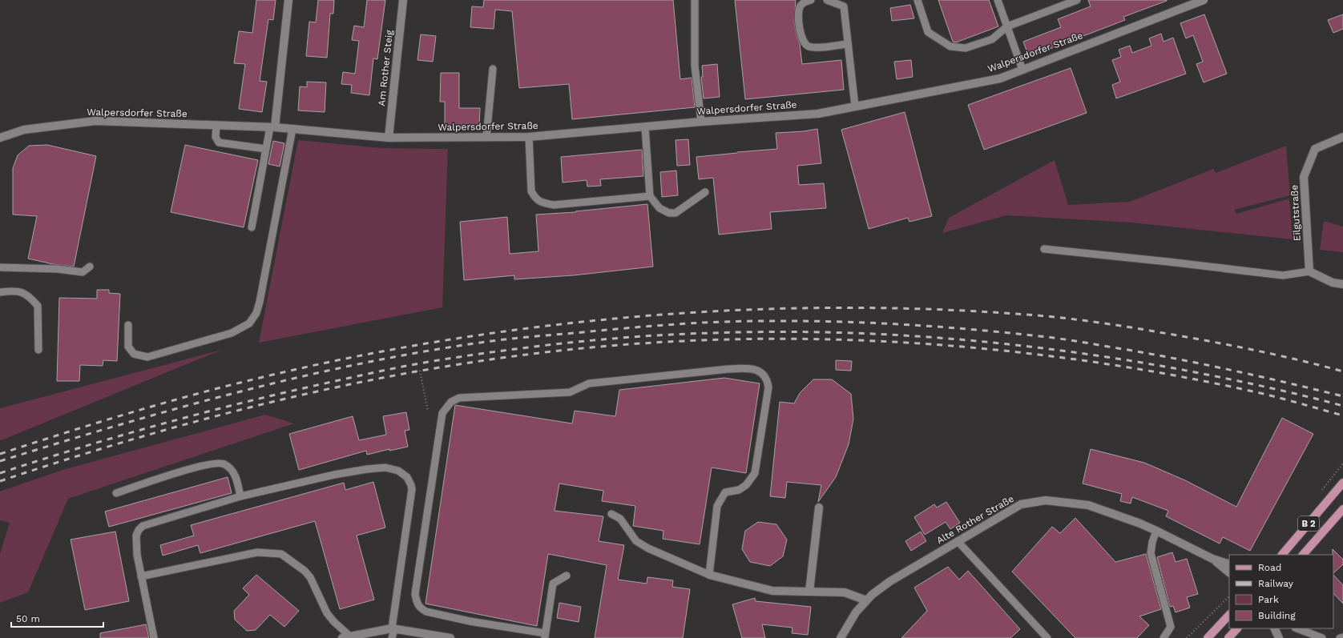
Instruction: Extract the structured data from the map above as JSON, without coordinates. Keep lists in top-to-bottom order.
{
  "streets": {
    "main road": ["B 2"],
    "street": [
      "Walpersdorfer Straße",
      "Am Rother Steig",
      "Eilgutstraße",
      "Alte Rother Straße"
    ]
  },
  "crossings": [
    ["Walpersdorfer Straße", "Am Rother Steig"]
  ],
  "legend": [
    "Road",
    "Railway",
    "Park",
    "Building"
  ],
  "scale_bar": "50 m"
}
